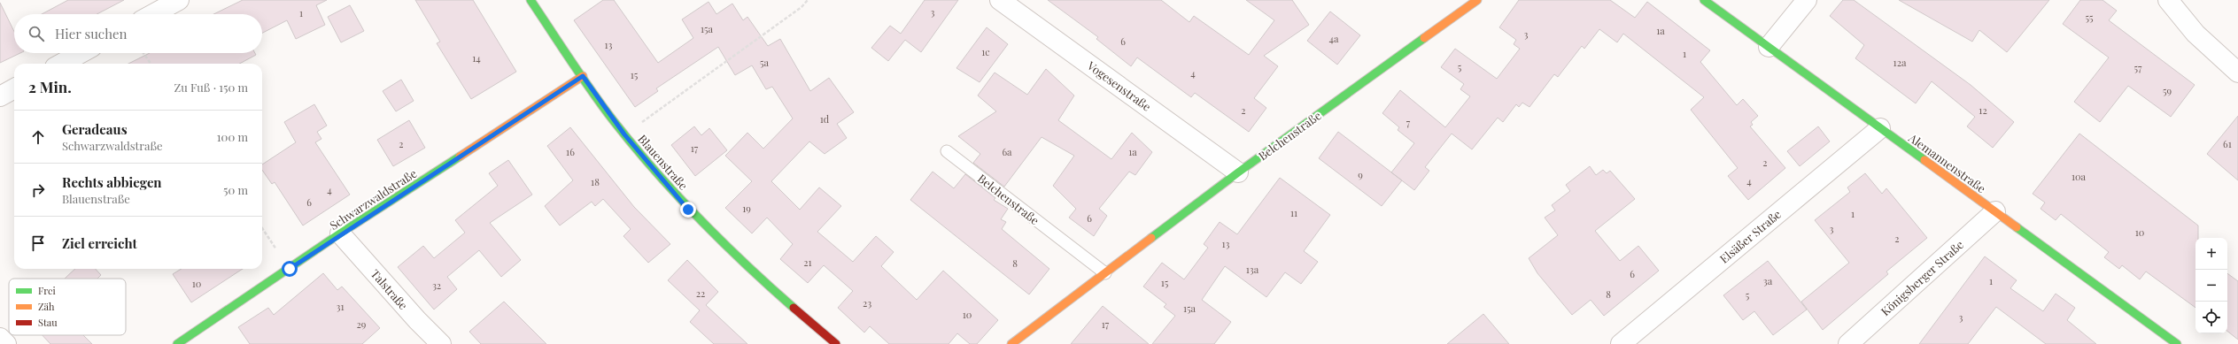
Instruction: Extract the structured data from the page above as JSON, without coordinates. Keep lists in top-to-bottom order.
{
  "streets": {
    "street": [
      "Vogesenstraße",
      "Belchenstraße",
      "Blauenstraße",
      "Alemannenstraße",
      "Schwarzwaldstraße",
      "Elsäßer Straße",
      "Königsberger Straße",
      "Talstraße"
    ]
  },
  "crossings": [
    ["Vogesenstraße", "Belchenstraße"],
    ["Blauenstraße", "Schwarzwaldstraße"],
    ["Alemannenstraße", "Elsäßer Straße"],
    ["Alemannenstraße", "Königsberger Straße"],
    ["Schwarzwaldstraße", "Talstraße"]
  ],
  "house_numbers": [
    "3",
    "1",
    "55",
    "15a",
    "1a",
    "3",
    "4a",
    "6",
    "13",
    "1c",
    "1",
    "14",
    "5a",
    "12a",
    "5",
    "57",
    "4",
    "15",
    "59",
    "2",
    "12",
    "1d",
    "7",
    "2",
    "61",
    "17",
    "16",
    "6a",
    "1a",
    "2",
    "9",
    "10a",
    "4",
    "18",
    "4",
    "6",
    "19",
    "11",
    "1",
    "6",
    "3",
    "10",
    "2",
    "13",
    "21",
    "8",
    "13a",
    "6",
    "3a",
    "1",
    "15",
    "10",
    "32",
    "22",
    "8",
    "5",
    "23",
    "31",
    "15a",
    "10",
    "3",
    "29",
    "17"
  ],
  "legend": ["Frei", "Zäh", "Stau"],
  "page": {
    "search": "Hier suchen",
    "heading": ["2 Min.", "Zu Fuß · 150 m"],
    "list": [
      ["Geradeaus", "Schwarzwaldstraße", "100 m"],
      ["Rechts abbiegen", "Blauenstraße", "50 m"],
      "Ziel erreicht"
    ],
    "map_buttons": ["+", "−"]
  }
}
